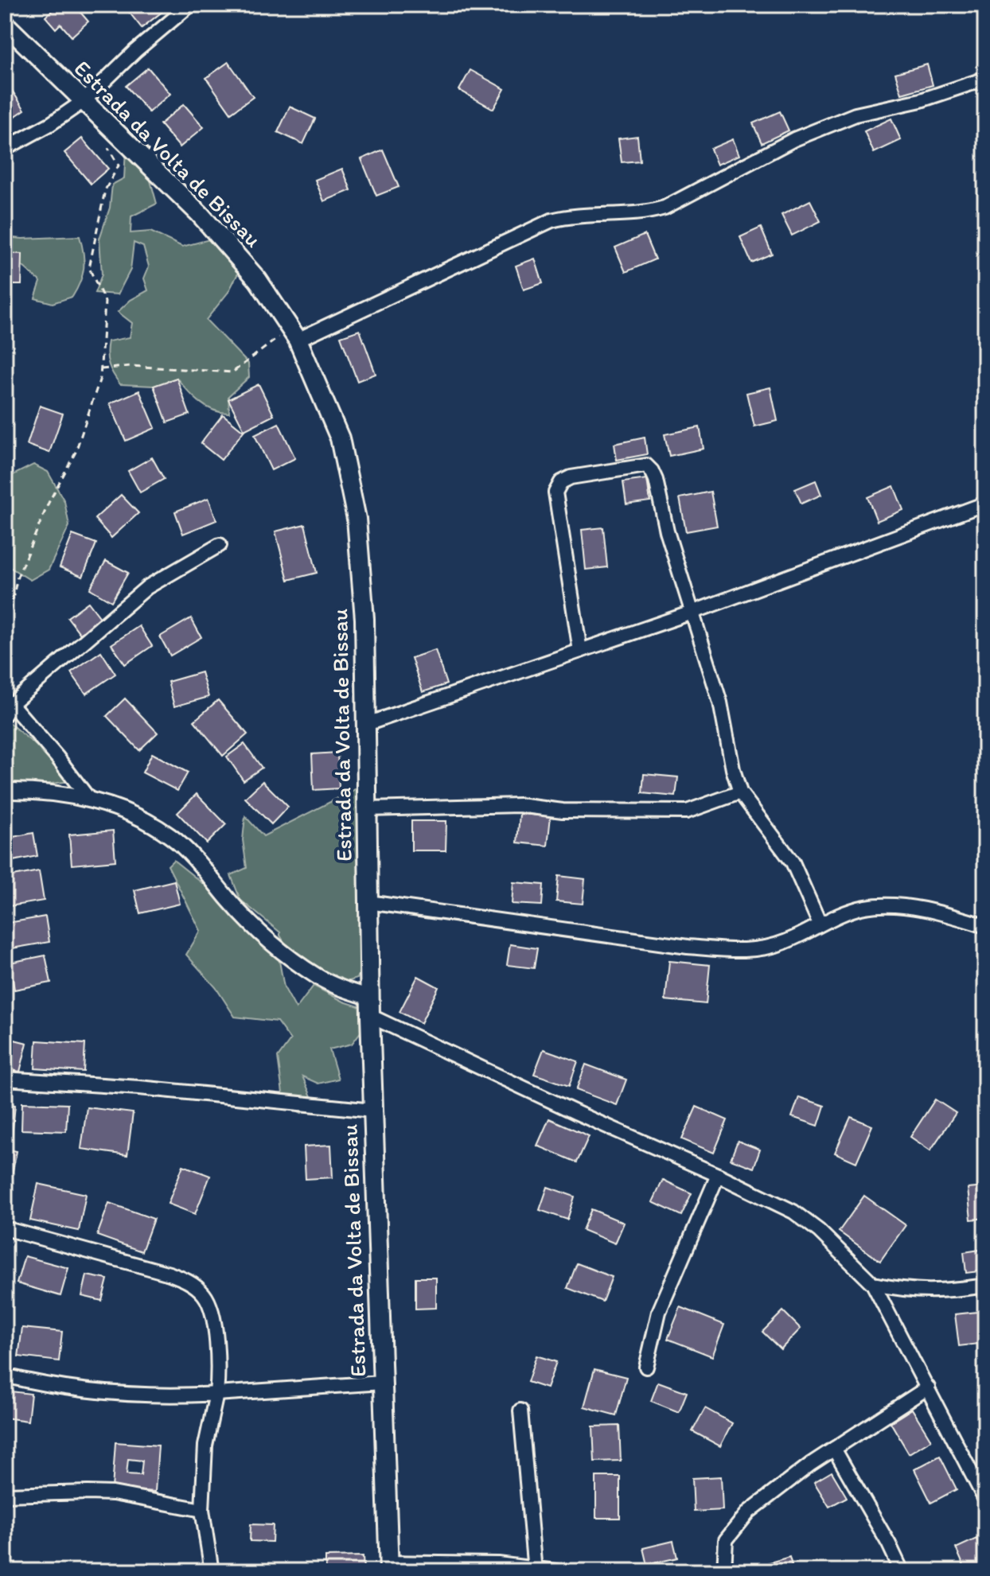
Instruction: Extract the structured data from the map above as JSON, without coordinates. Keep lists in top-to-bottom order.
{
  "streets": {
    "main road": ["Estrada da Volta de Bissau"]
  }
}
